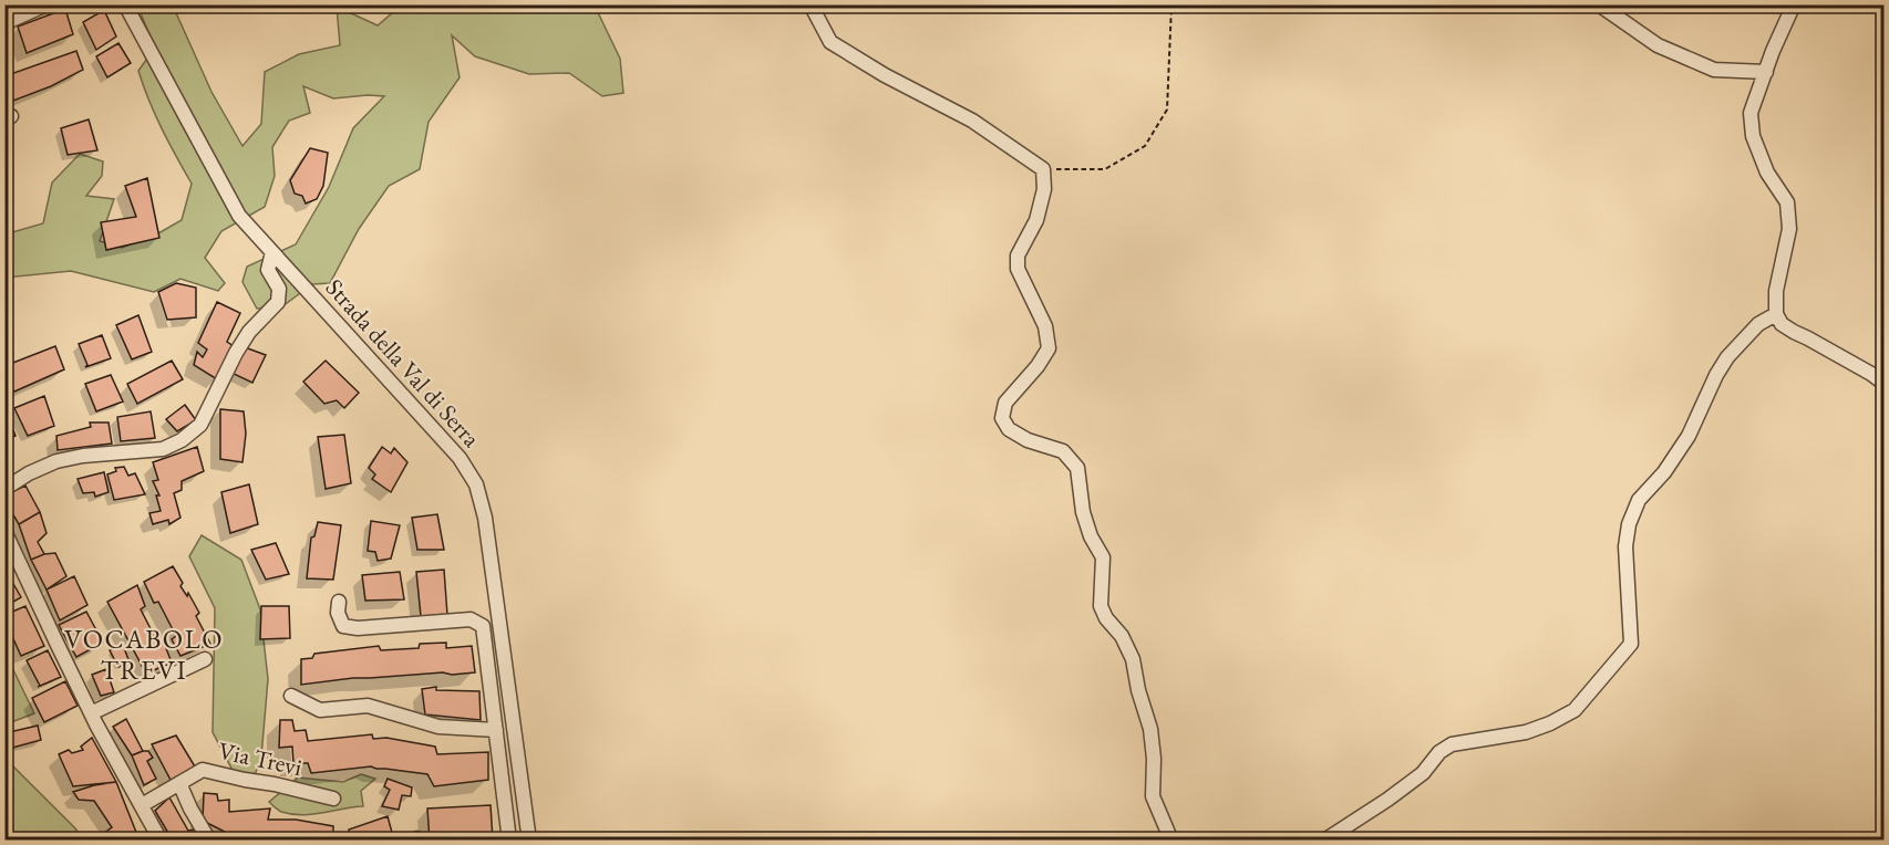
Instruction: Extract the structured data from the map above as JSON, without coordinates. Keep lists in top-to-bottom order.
{
  "streets": {
    "street": ["Strada della Val di Serra", "Via Trevi"]
  },
  "districts": ["VOCABOLO TREVI"]
}
